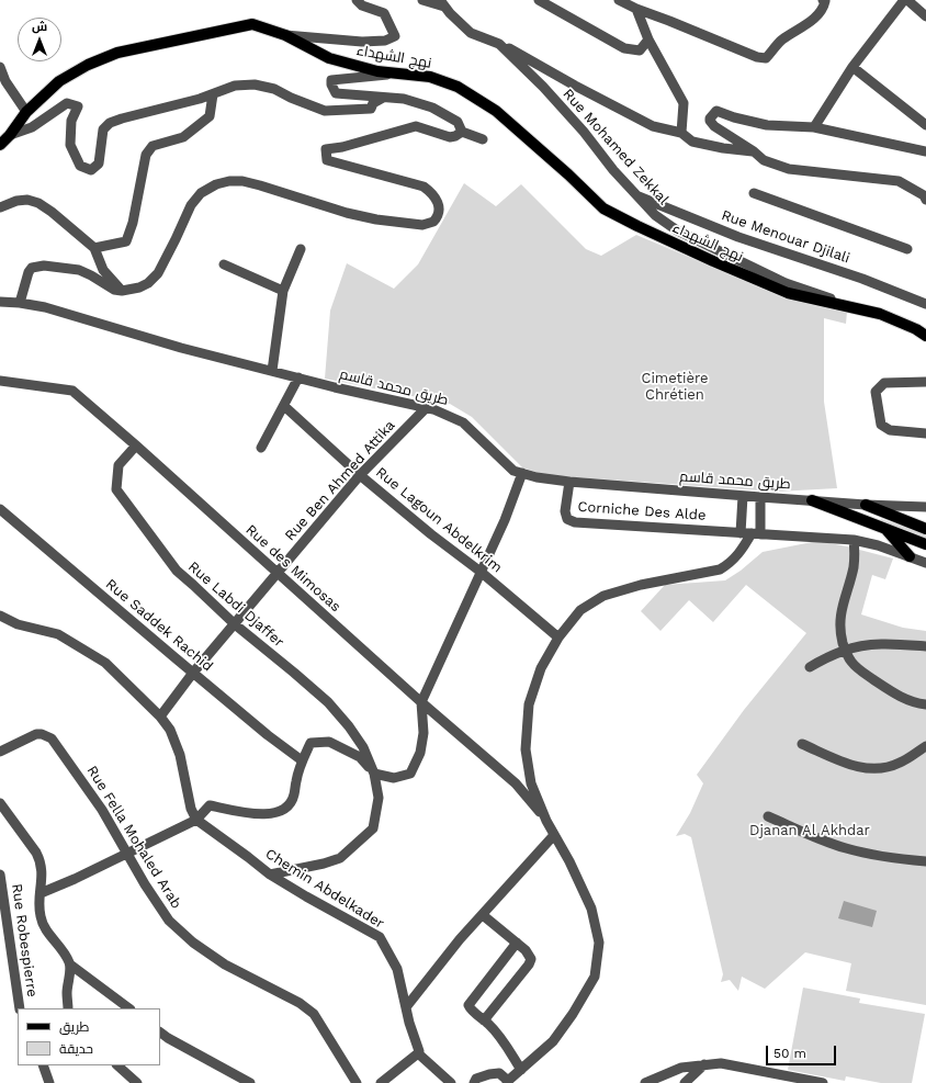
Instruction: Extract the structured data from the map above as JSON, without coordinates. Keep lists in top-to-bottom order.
{
  "streets": {
    "main road": ["نهج الشهداء"],
    "street": [
      "Rue Mohamed Zekkal",
      "Rue Menouar Djilali",
      "طريق محمد قاسم",
      "Rue Ben Ahmed Attika",
      "Corniche Des Alde",
      "Rue Lagoun Abdelkrim",
      "Rue des Mimosas",
      "Rue Labdi Djaffer",
      "Rue Saddek Rachid",
      "Rue Fella Mohaled Arab",
      "Chemin Abdelkader",
      "Rue Robespierre"
    ]
  },
  "crossings": [
    ["نهج الشهداء", "Rue Mohamed Zekkal"],
    ["Rue Mohamed Zekkal", "Rue Menouar Djilali"],
    ["طريق محمد قاسم", "Rue Ben Ahmed Attika"],
    ["طريق محمد قاسم", "Corniche Des Alde"],
    ["Rue Ben Ahmed Attika", "Rue Lagoun Abdelkrim"],
    ["Rue Ben Ahmed Attika", "Rue des Mimosas"],
    ["Rue Ben Ahmed Attika", "Rue Labdi Djaffer"],
    ["Rue Ben Ahmed Attika", "Rue Saddek Rachid"],
    ["Rue des Mimosas", "Rue Labdi Djaffer"],
    ["Rue Labdi Djaffer", "Chemin Abdelkader"]
  ],
  "parks": ["Cimetière Chrétien", "Djanan Al Akhdar"],
  "legend": ["طريق", "حديقة"],
  "scale_bar": "50 m",
  "north": "top"
}
